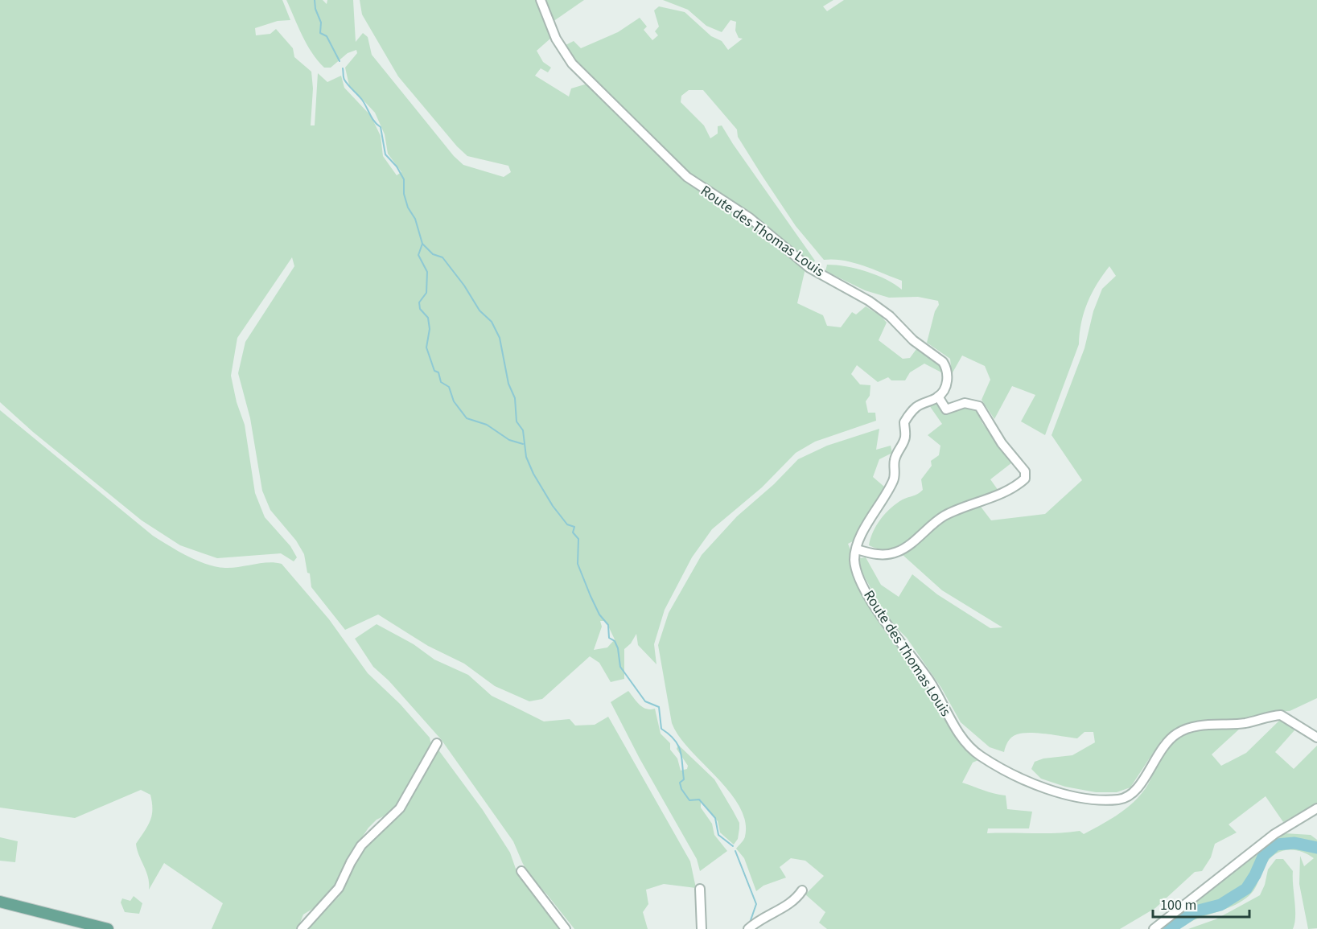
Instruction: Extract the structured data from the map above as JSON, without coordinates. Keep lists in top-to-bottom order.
{
  "streets": {
    "street": ["Route des Thomas Louis"]
  },
  "scale_bar": "100 m"
}
